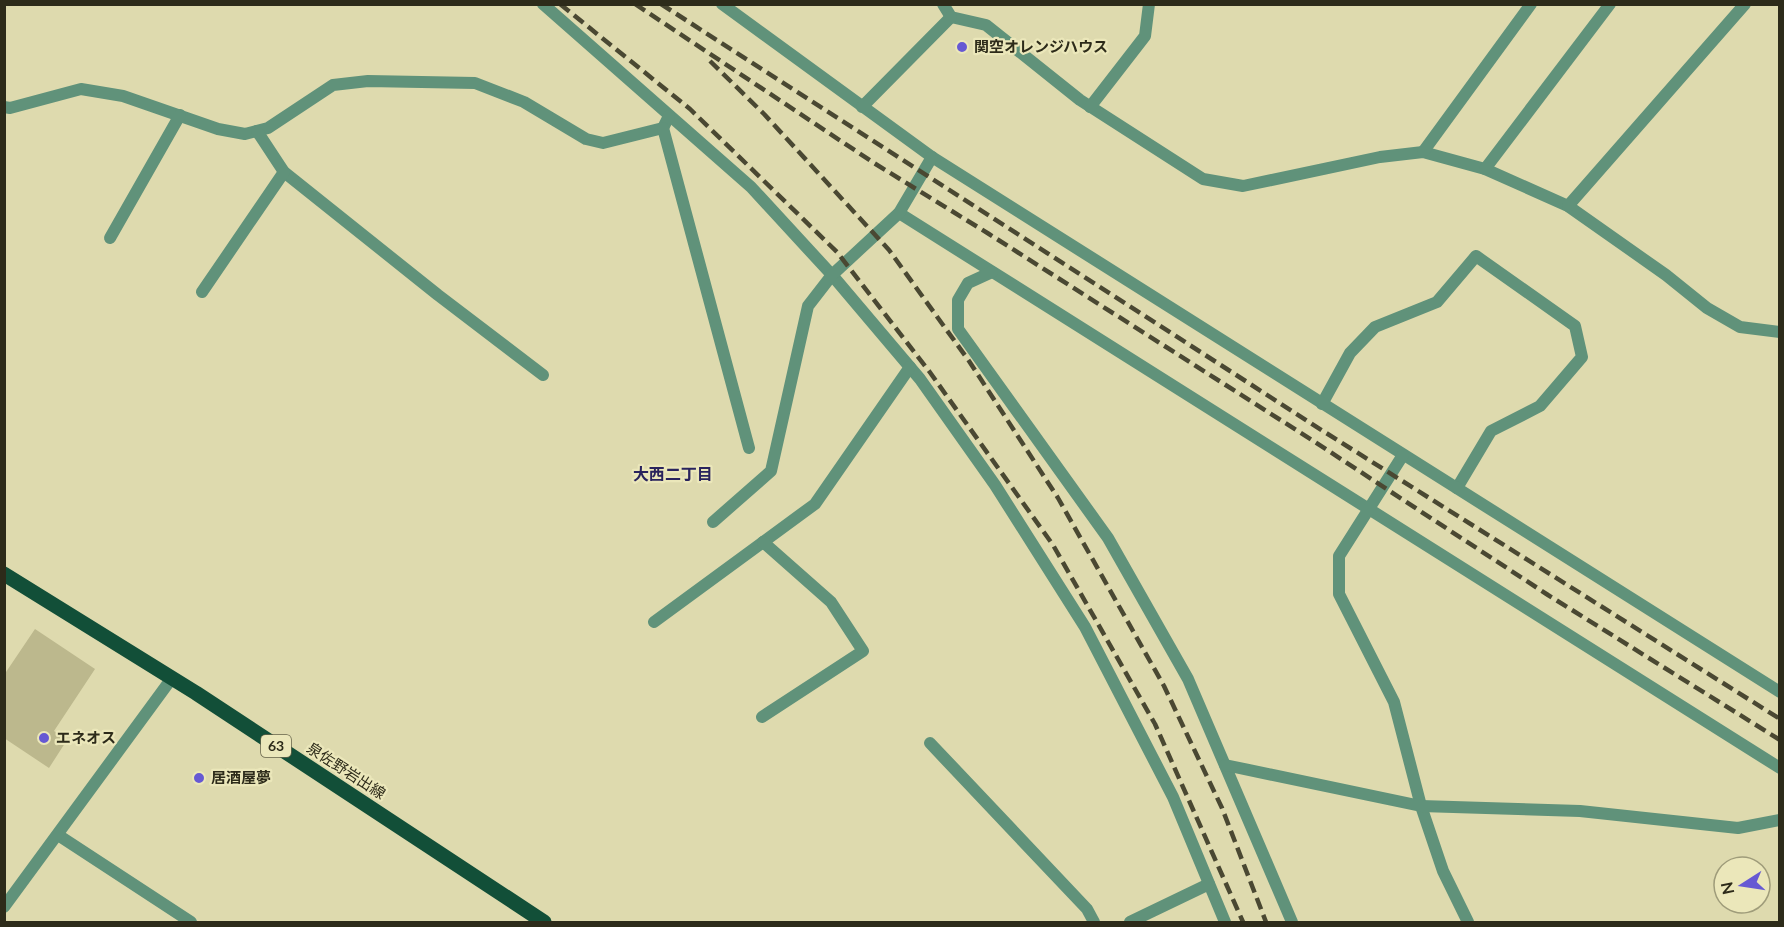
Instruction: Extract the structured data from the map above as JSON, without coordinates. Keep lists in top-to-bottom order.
{
  "streets": {
    "main road": ["63", "泉佐野岩出線"]
  },
  "districts": ["大西二丁目"],
  "places": ["関空オレンジハウス", "エネオス", "居酒屋夢"],
  "north": "left"
}
